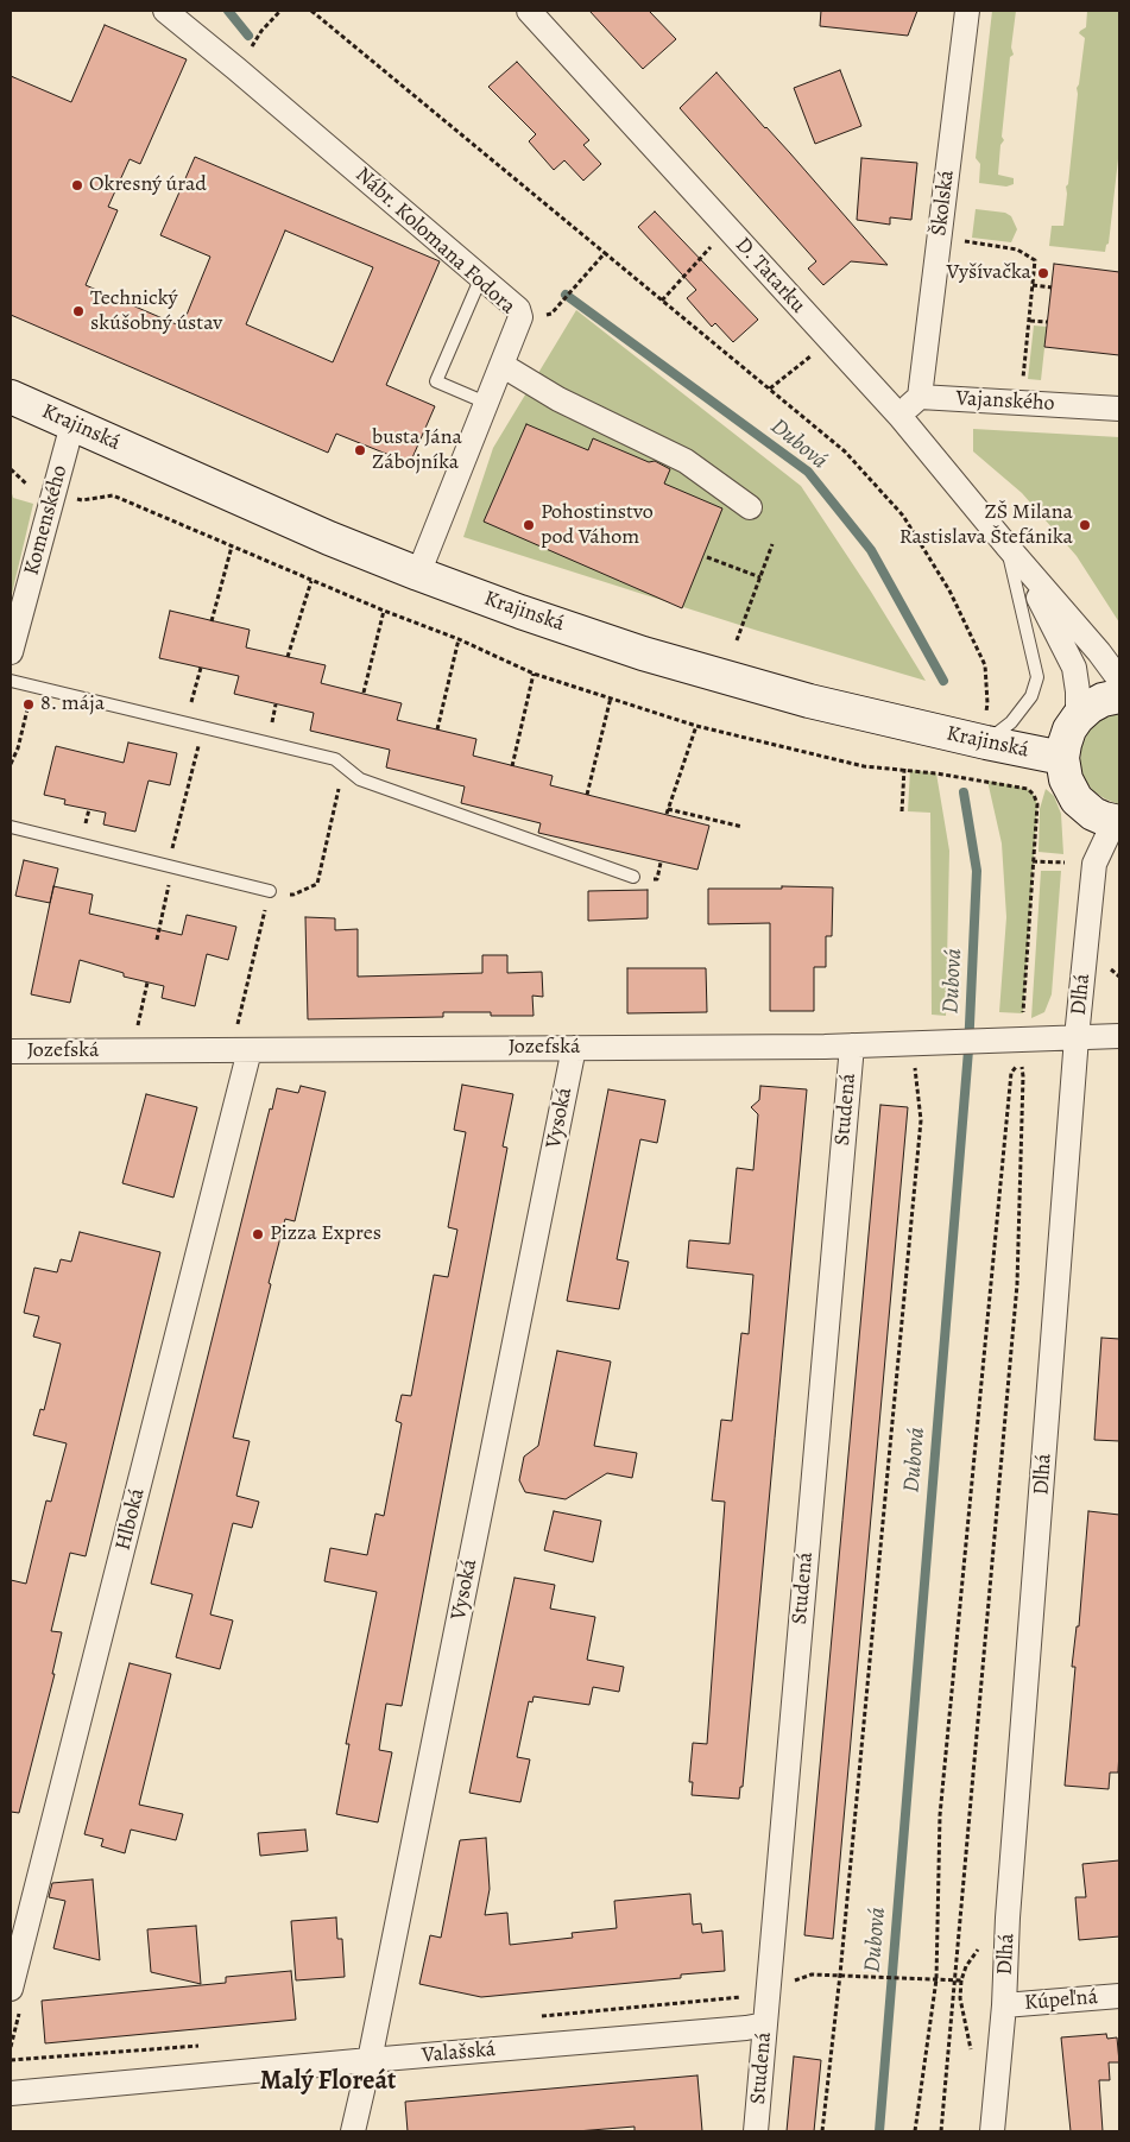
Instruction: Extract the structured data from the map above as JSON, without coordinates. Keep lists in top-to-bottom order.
{
  "streets": {
    "main road": ["Krajinská"],
    "street": [
      "Školská",
      "Nábr. Kolomana Fodora",
      "D. Tatarku",
      "Vajanského",
      "Komenského",
      "Dlhá",
      "Jozefská",
      "Studená",
      "Vysoká",
      "Hlboká",
      "Kúpeľná",
      "Valašská"
    ]
  },
  "crossings": [
    ["Školská", "Vajanského"],
    ["Nábr. Kolomana Fodora", "Krajinská"],
    ["Krajinská", "Komenského"],
    ["Dlhá", "Jozefská"],
    ["Dlhá", "Kúpeľná"],
    ["Jozefská", "Studená"],
    ["Jozefská", "Vysoká"],
    ["Jozefská", "Hlboká"],
    ["Studená", "Valašská"],
    ["Vysoká", "Valašská"]
  ],
  "districts": ["Malý Floreát"],
  "water": ["Dubová"],
  "places": [
    "Okresný úrad",
    "Vyšívačka",
    "Technický skúšobný ústav",
    "busta Jána Zábojníka",
    "Pohostinstvo pod Váhom",
    "ZŠ Milana Rastislava Štefánika",
    "8. mája",
    "Pizza Expres"
  ]
}
